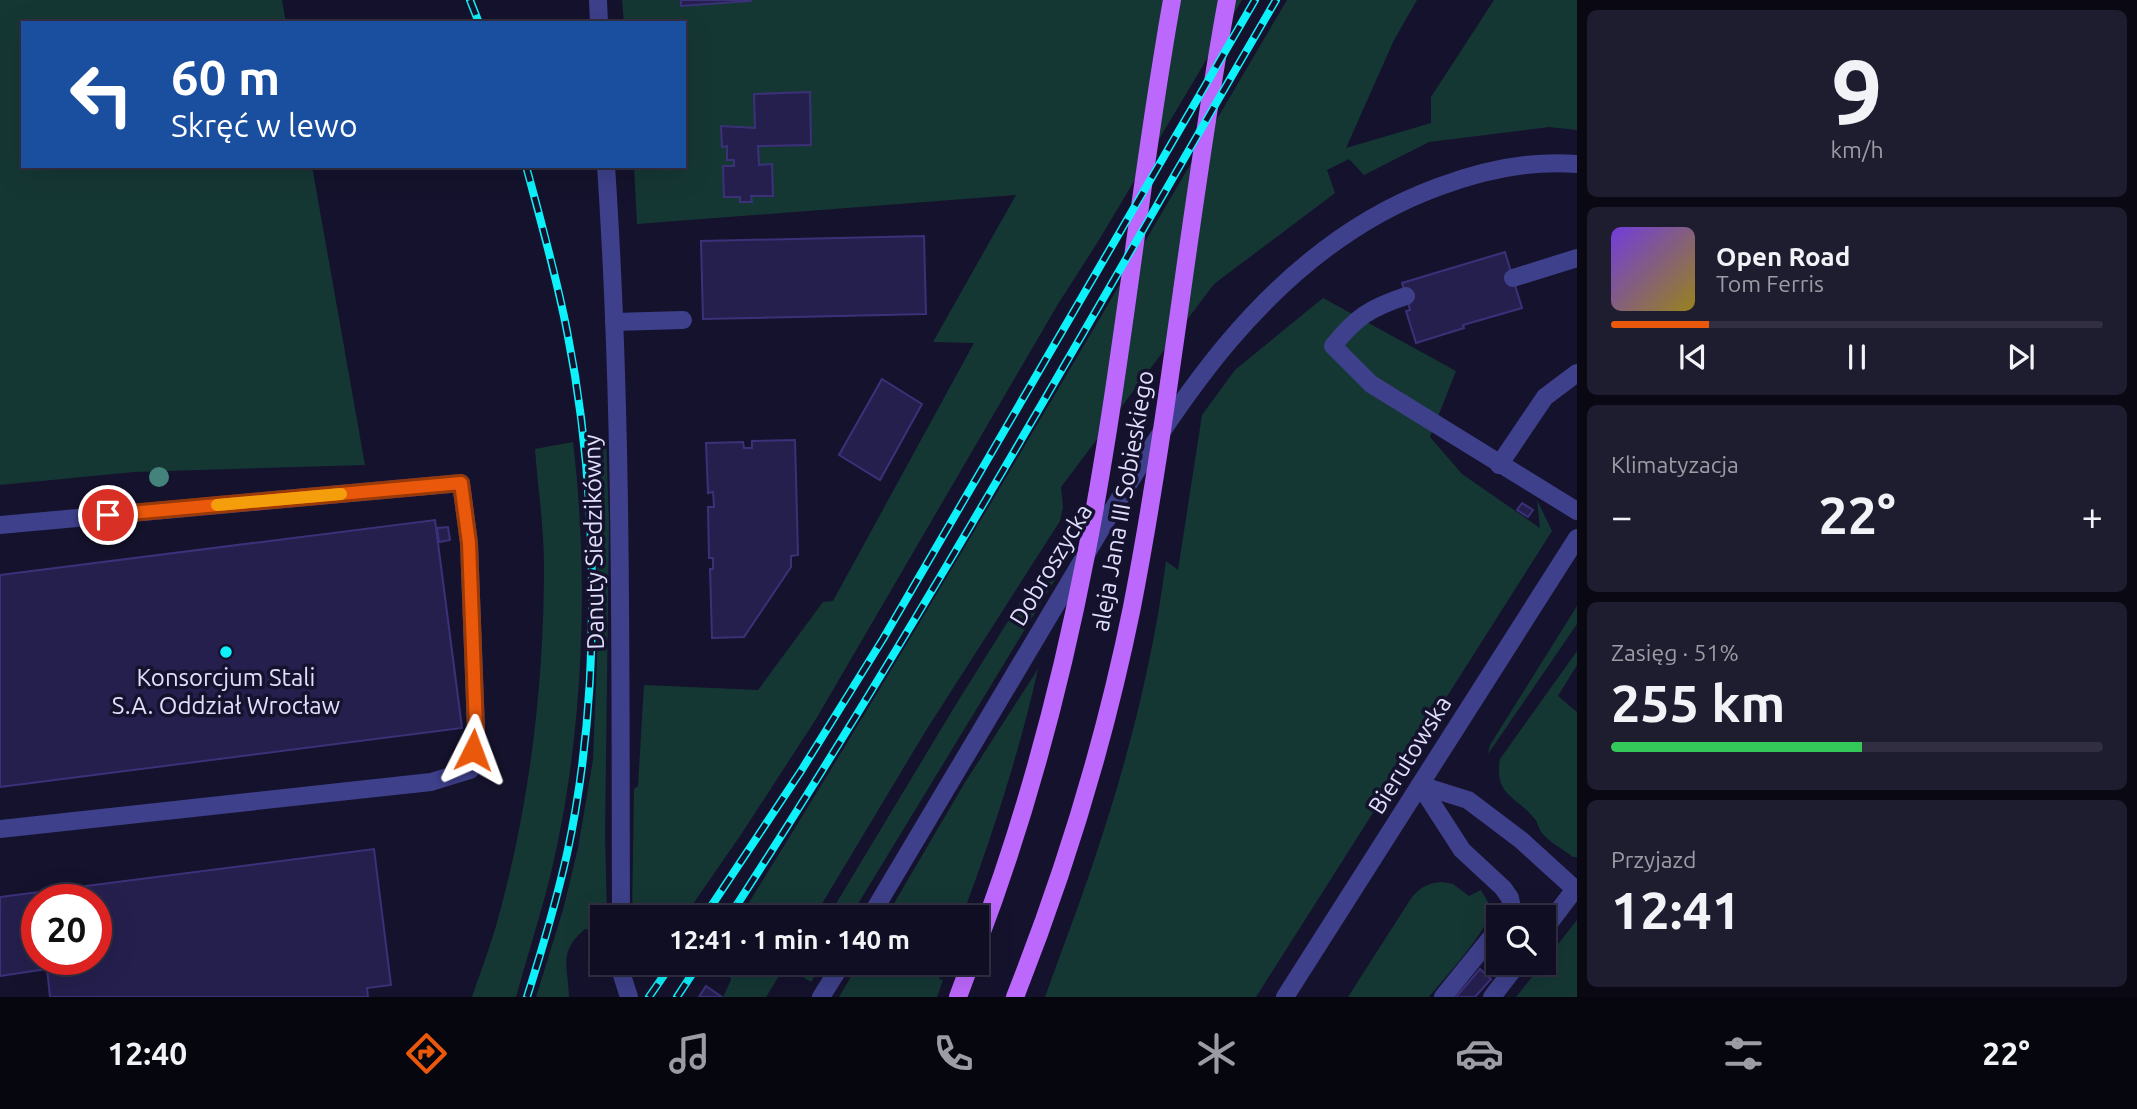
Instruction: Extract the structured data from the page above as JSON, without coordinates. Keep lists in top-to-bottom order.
{
  "streets": {
    "main road": ["aleja Jana III Sobieskiego"],
    "street": ["Danuty Siedzikówny", "Dobroszycka", "Bierutowska"]
  },
  "places": ["Konsorcjum Stali S.A. Oddział Wrocław"],
  "page": {
    "tile": [
      ["9", "km/h"],
      "Klimatyzacja",
      ["Zasięg · 51%", "255 km"],
      ["Przyjazd", "12:41"]
    ],
    "turn": ["60 m", "Skręć w lewo"],
    "song": ["Open Road", "Tom Ferris"],
    "heat": ["−", "22°", "+"],
    "limit": "20",
    "trip": "12:41 · 1 min · 140 m",
    "tabs": ["12:40", "22°"]
  }
}
